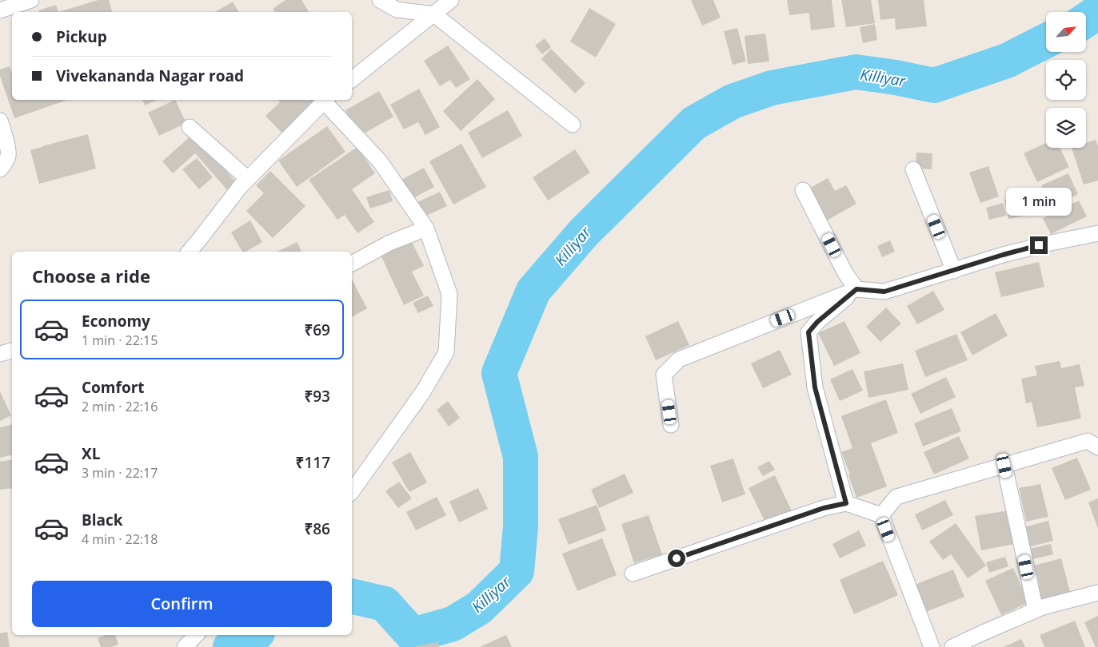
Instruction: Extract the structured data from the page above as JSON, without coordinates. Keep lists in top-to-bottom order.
{
  "water": ["Killiyar"],
  "north": "top right",
  "page": {
    "banner": ["Pickup", "Vivekananda Nagar road"],
    "bubble": "1 min",
    "heading": "Choose a ride",
    "list": [
      {
        "name": "Economy",
        "note": "1 min · 22:15",
        "value": "₹69"
      },
      {
        "name": "Comfort",
        "note": "2 min · 22:16",
        "value": "₹93"
      },
      {
        "name": "XL",
        "note": "3 min · 22:17",
        "value": "₹117"
      },
      {
        "name": "Black",
        "note": "4 min · 22:18",
        "value": "₹86"
      }
    ],
    "buttons": "Confirm"
  }
}
